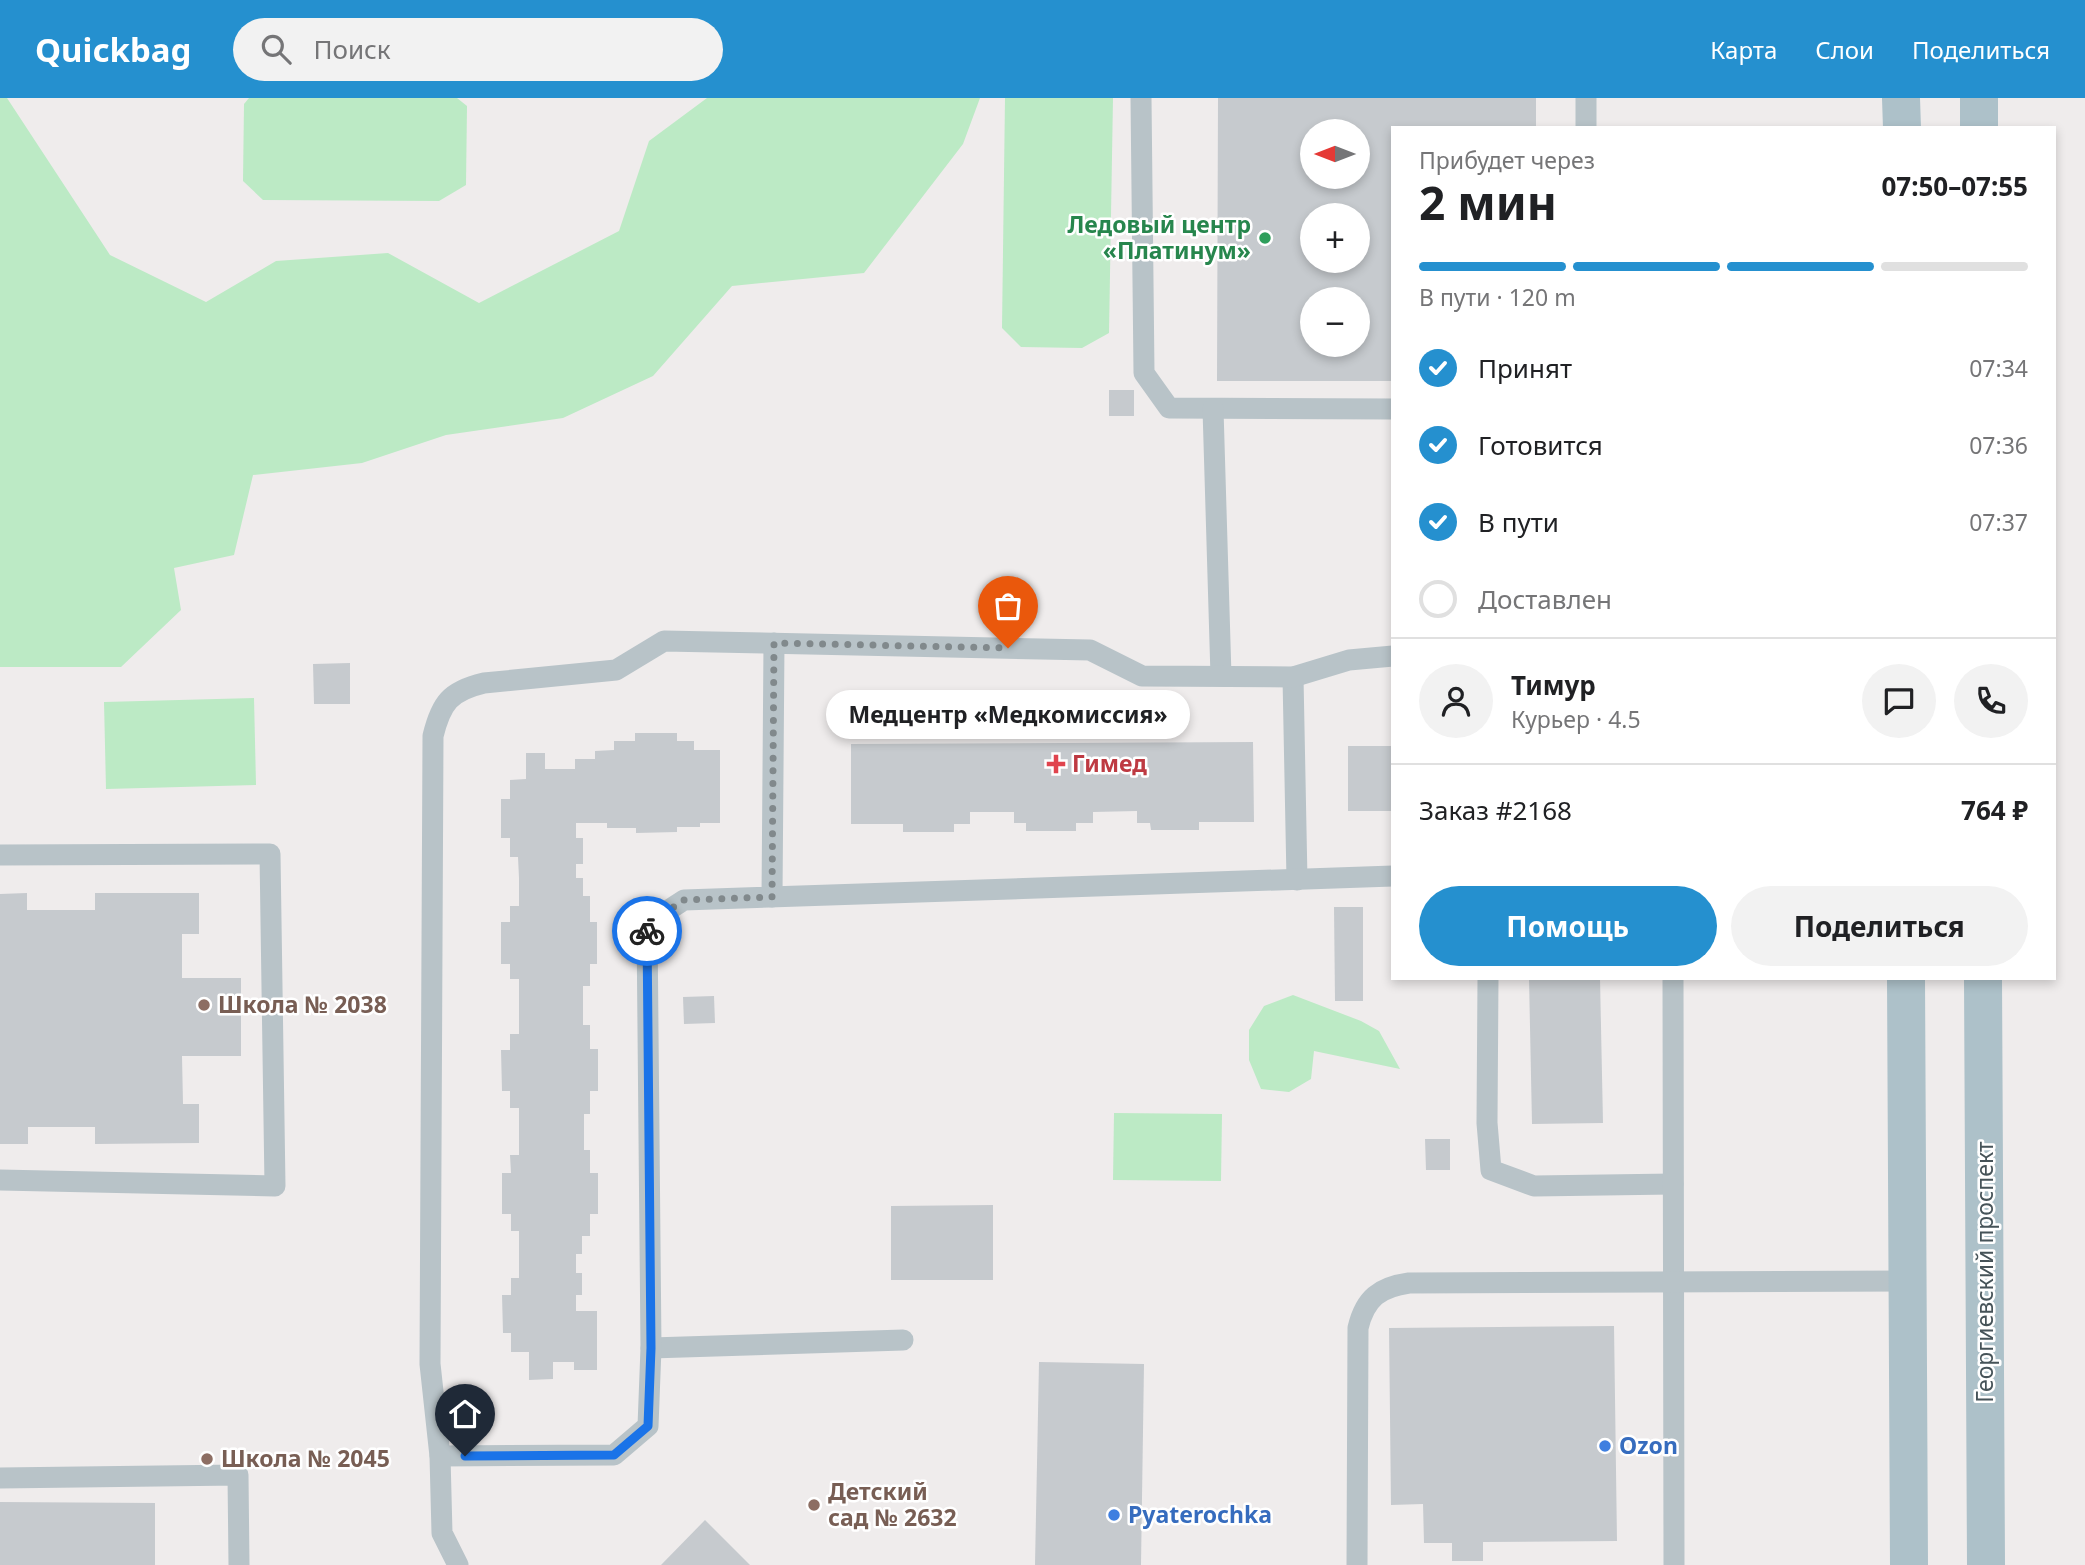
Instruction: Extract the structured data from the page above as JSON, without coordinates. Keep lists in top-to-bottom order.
{
  "streets": {
    "main road": ["Георгиевский проспект"]
  },
  "places": {
    "other": [
      "Ледовый центр «Платинум»",
      "Медцентр «Медкомиссия»",
      "Школа № 2038",
      "Ozon",
      "Школа № 2045",
      "Детский сад № 2632",
      "Pyaterochka"
    ],
    "health": ["Гимед"]
  },
  "north": "left",
  "page": {
    "header": "Quickbag",
    "search": "Поиск",
    "nav": ["Карта", "Слои", "Поделиться"],
    "map_buttons": ["+", "−"],
    "heading": ["2 мин", "Прибудет через", "07:50–07:55"],
    "panel": [
      "Тимур",
      "Курьер · 4.5",
      "Заказ #2168",
      "764 ₽"
    ],
    "bar": "В пути · 120 m",
    "list": [
      ["Принят", "07:34"],
      ["Готовится", "07:36"],
      ["В пути", "07:37"],
      "Доставлен"
    ],
    "bubble": "Медцентр «Медкомиссия»",
    "buttons": ["Помощь", "Поделиться"]
  }
}
